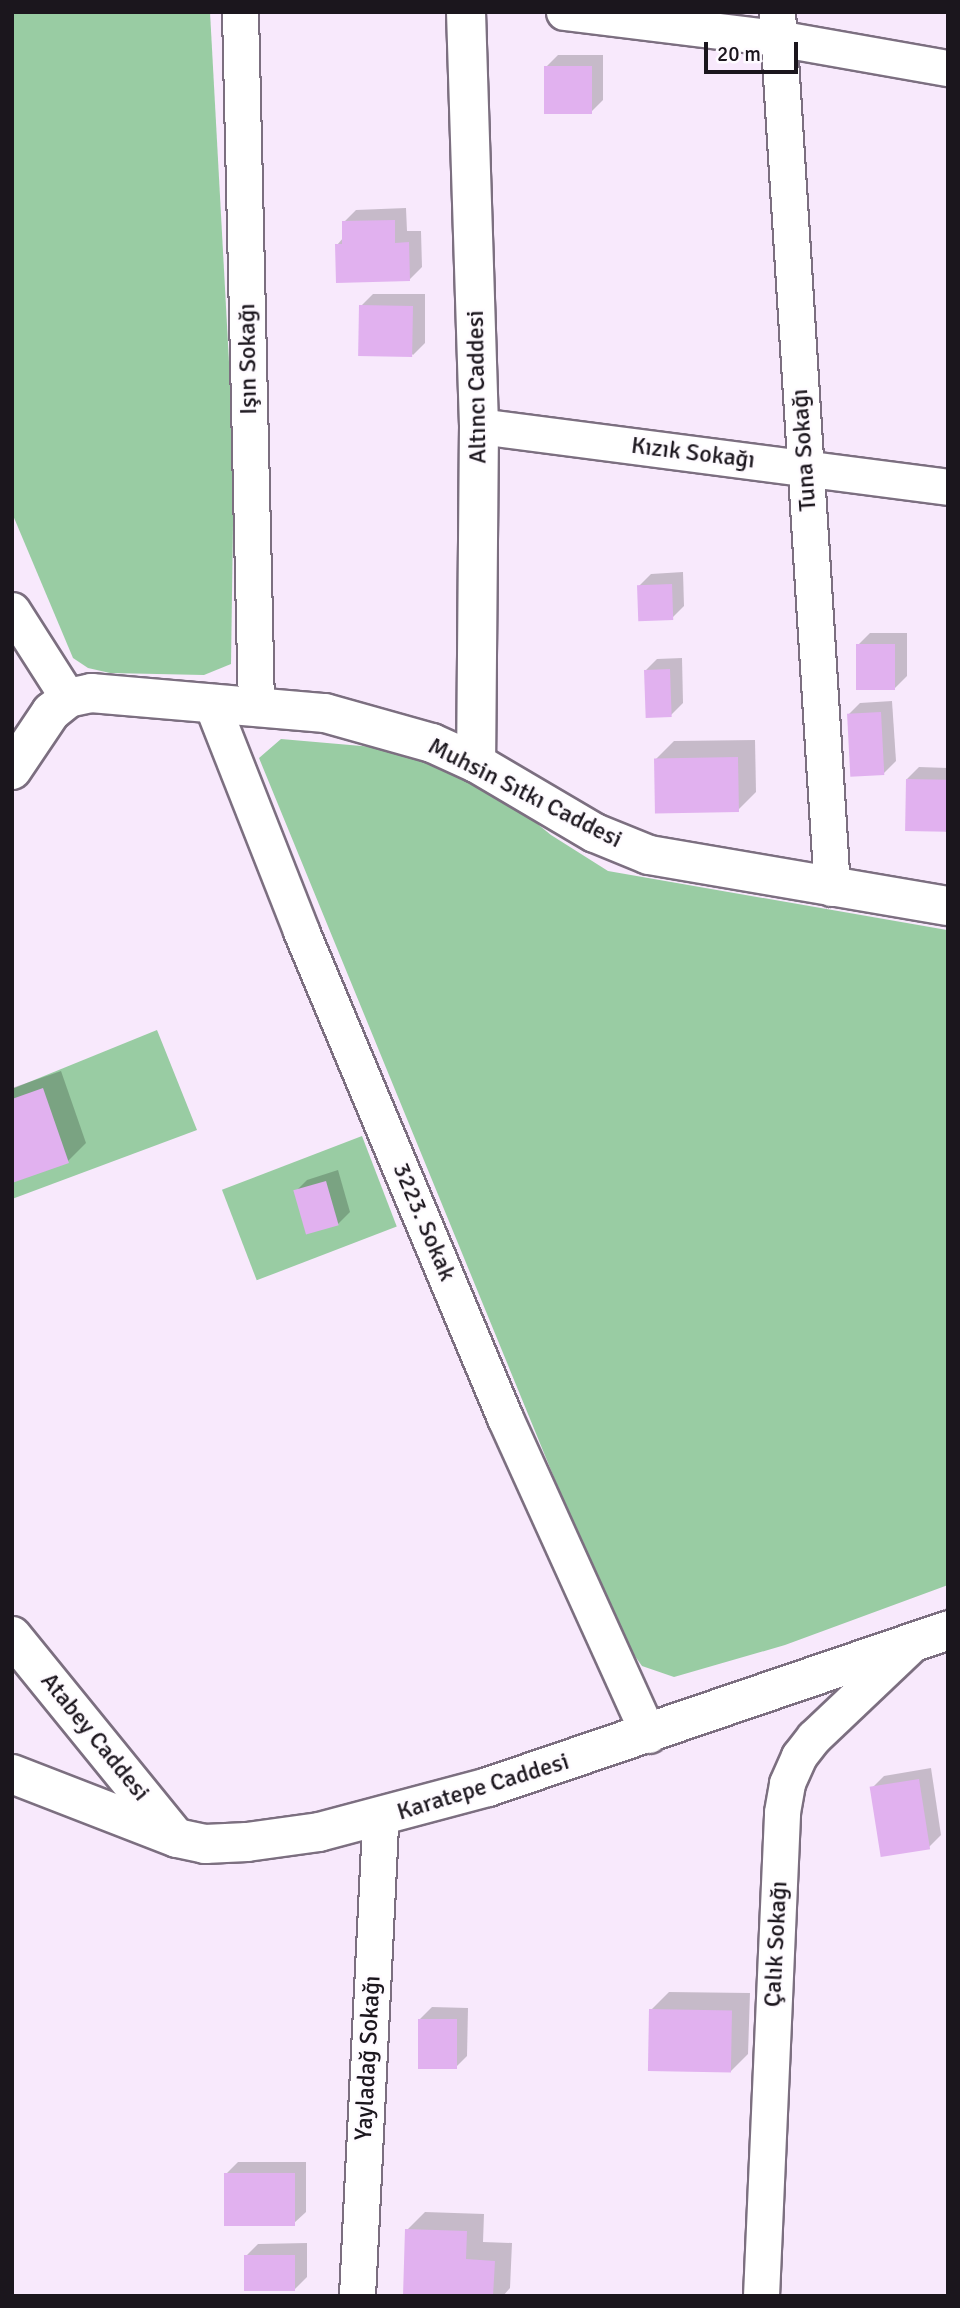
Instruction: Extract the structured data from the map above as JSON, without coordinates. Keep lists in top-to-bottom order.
{
  "streets": {
    "street": [
      "Işın Sokağı",
      "Altıncı Caddesi",
      "Tuna Sokağı",
      "Kızık Sokağı",
      "Muhsin Sıtkı Caddesi",
      "3223. Sokak",
      "Atabey Caddesi",
      "Karatepe Caddesi",
      "Çalık Sokağı",
      "Yayladağ Sokağı"
    ]
  },
  "crossings": [
    ["Işın Sokağı", "Muhsin Sıtkı Caddesi"],
    ["Altıncı Caddesi", "Kızık Sokağı"],
    ["Altıncı Caddesi", "Muhsin Sıtkı Caddesi"],
    ["Tuna Sokağı", "Kızık Sokağı"],
    ["Tuna Sokağı", "Muhsin Sıtkı Caddesi"],
    ["Muhsin Sıtkı Caddesi", "3223. Sokak"],
    ["3223. Sokak", "Karatepe Caddesi"],
    ["Atabey Caddesi", "Karatepe Caddesi"],
    ["Karatepe Caddesi", "Çalık Sokağı"],
    ["Karatepe Caddesi", "Yayladağ Sokağı"]
  ],
  "scale_bar": "20 m"
}
